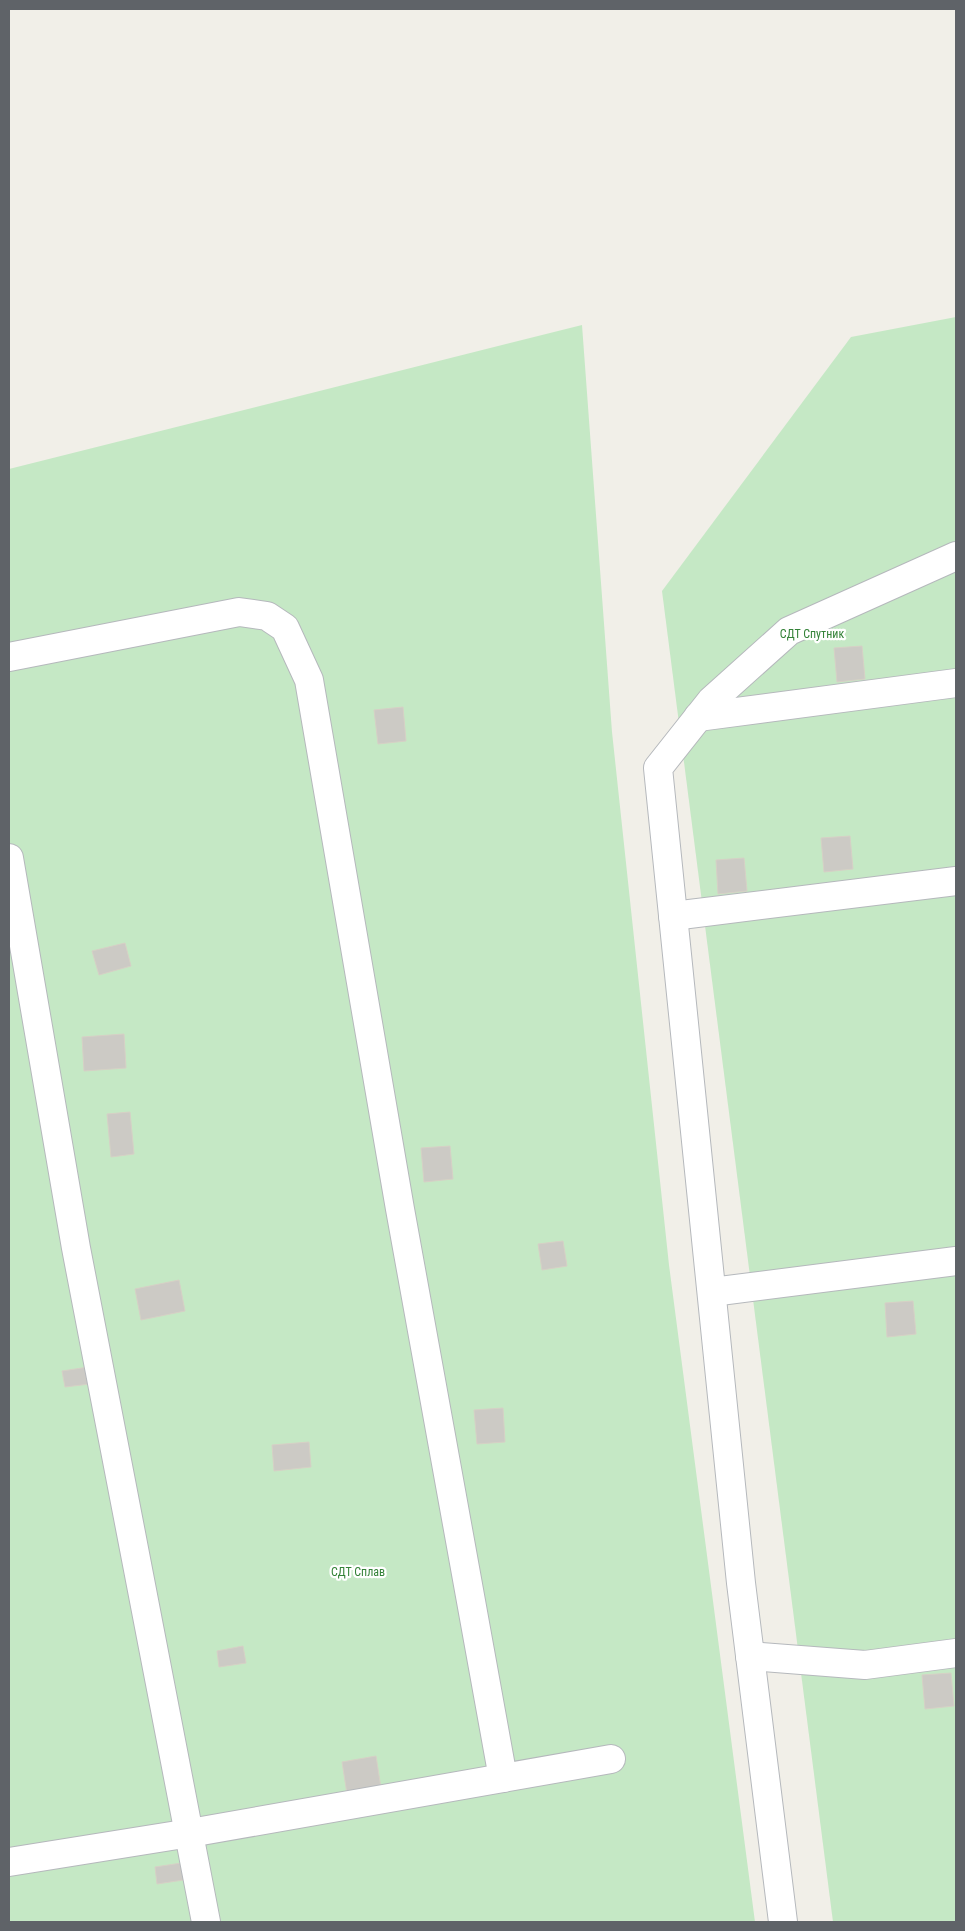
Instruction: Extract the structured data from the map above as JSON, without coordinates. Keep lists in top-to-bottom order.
{
  "parks": ["СДТ Спутник", "СДТ Сплав"]
}
